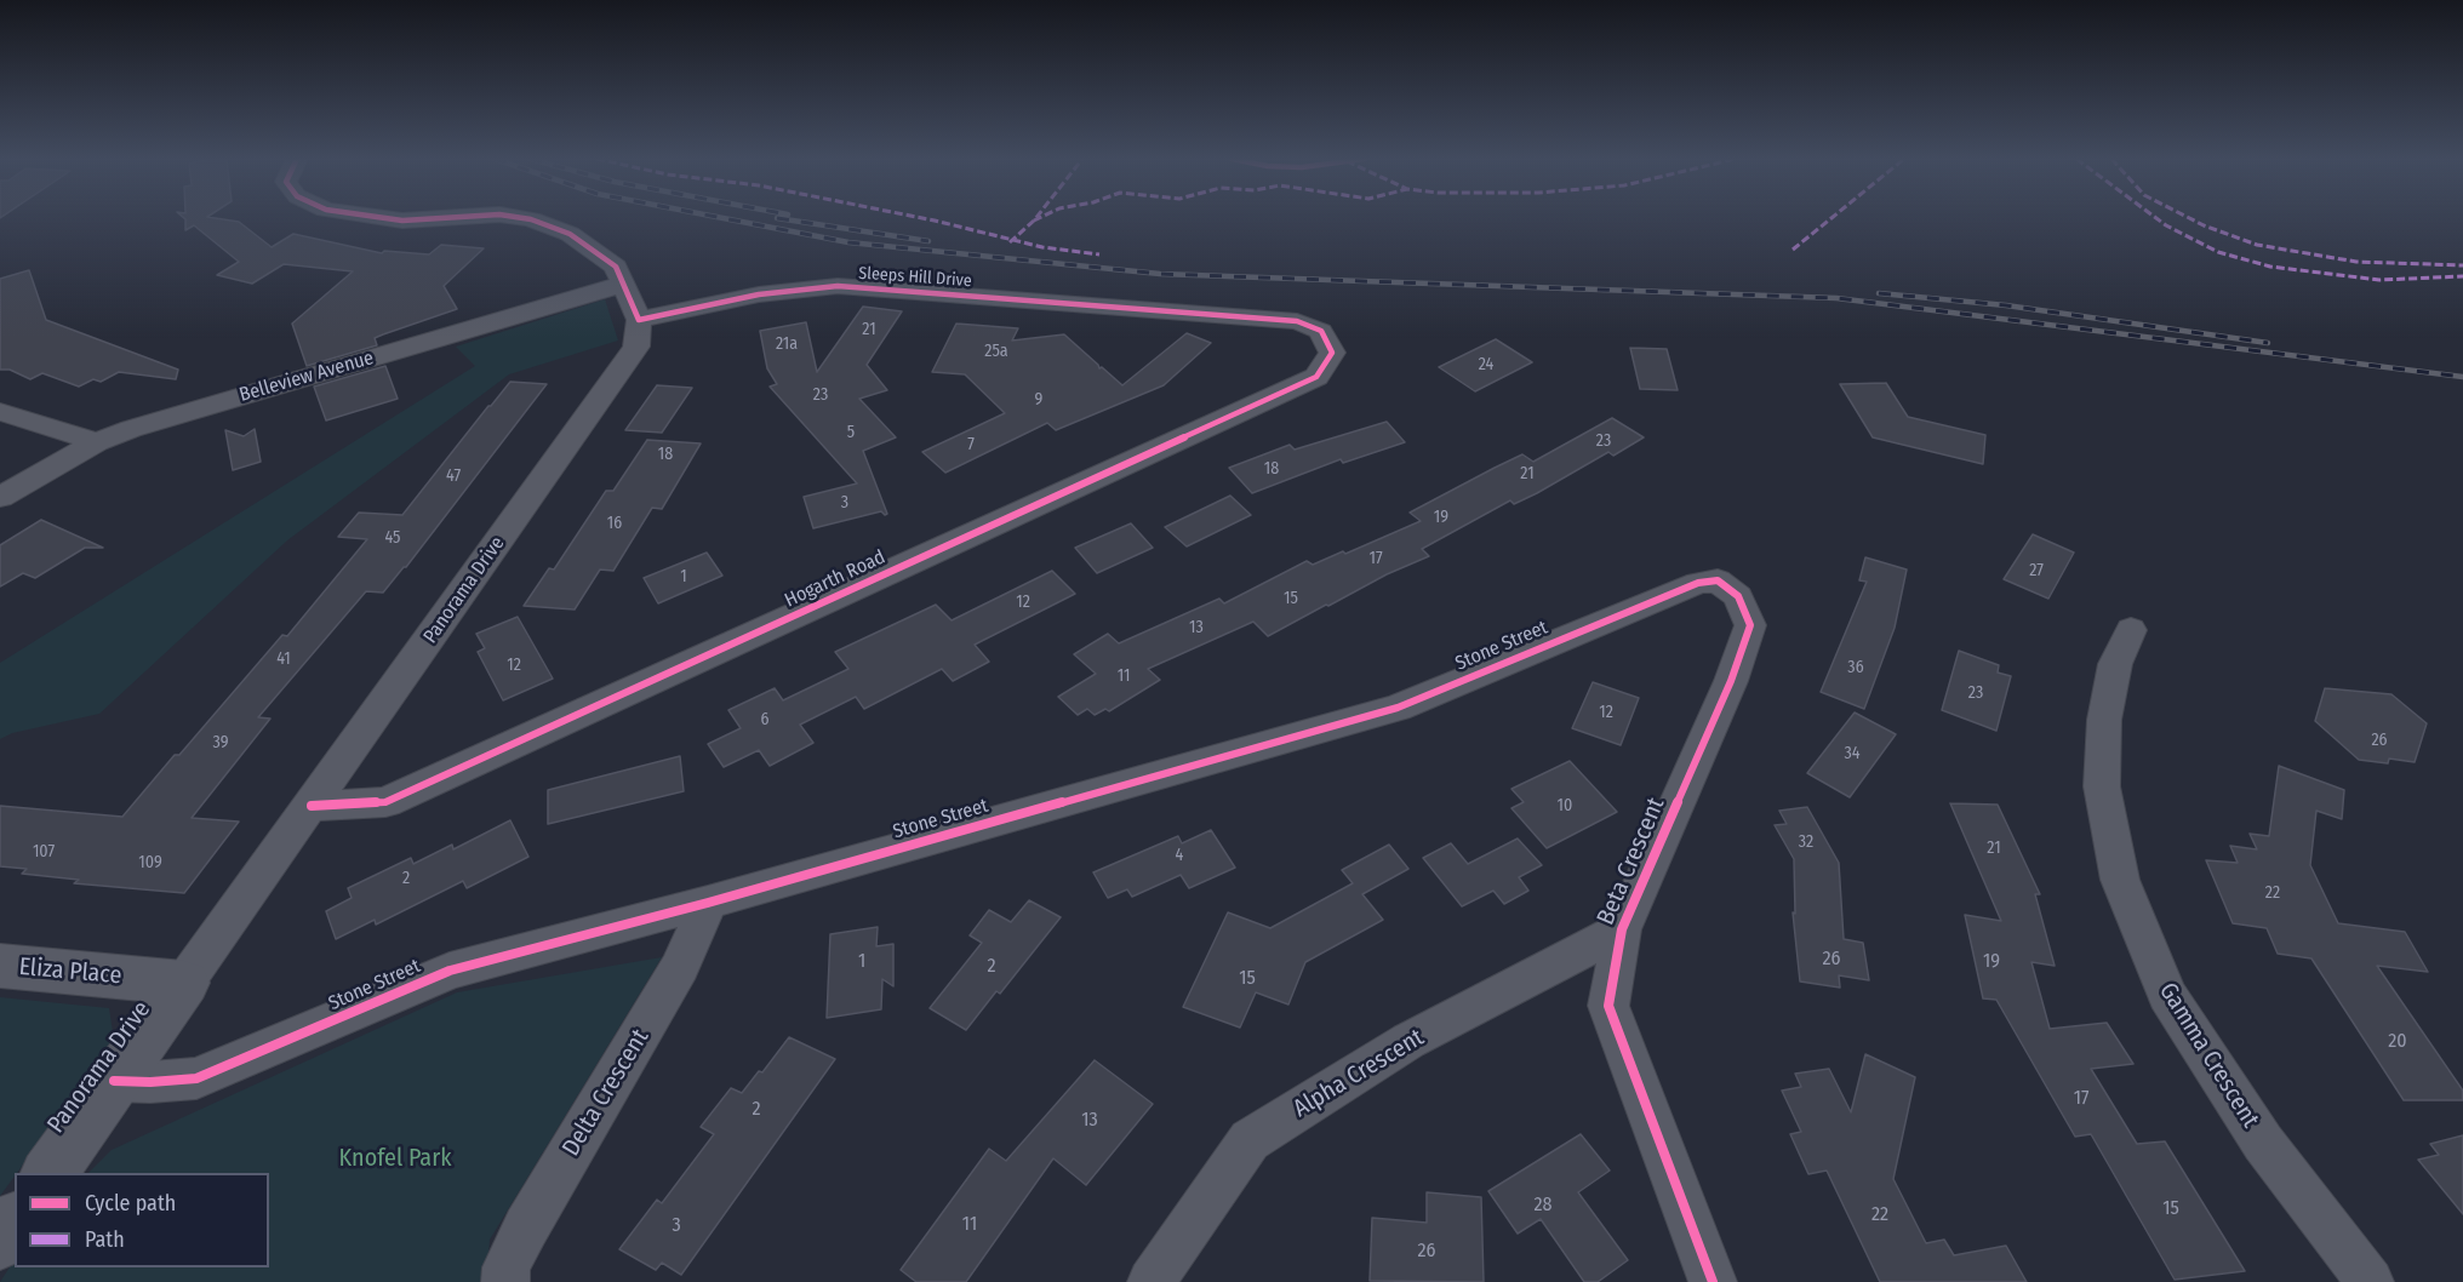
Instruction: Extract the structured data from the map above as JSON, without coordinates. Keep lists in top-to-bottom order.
{
  "streets": {
    "street": [
      "Sleeps Hill Drive",
      "Belleview Avenue",
      "Hogarth Road",
      "Panorama Drive",
      "Stone Street",
      "Beta Crescent",
      "Eliza Place",
      "Gamma Crescent",
      "Alpha Crescent",
      "Delta Crescent"
    ]
  },
  "crossings": [
    ["Sleeps Hill Drive", "Hogarth Road"],
    ["Sleeps Hill Drive", "Panorama Drive"],
    ["Hogarth Road", "Panorama Drive"],
    ["Panorama Drive", "Stone Street"],
    ["Panorama Drive", "Eliza Place"],
    ["Stone Street", "Beta Crescent"],
    ["Stone Street", "Delta Crescent"],
    ["Beta Crescent", "Alpha Crescent"]
  ],
  "parks": ["Knofel Park"],
  "house_numbers": [
    "21",
    "21a",
    "25a",
    "24",
    "23",
    "9",
    "5",
    "23",
    "7",
    "18",
    "18",
    "21",
    "47",
    "3",
    "19",
    "16",
    "45",
    "17",
    "27",
    "1",
    "15",
    "12",
    "13",
    "41",
    "12",
    "36",
    "11",
    "23",
    "12",
    "6",
    "26",
    "39",
    "34",
    "10",
    "32",
    "21",
    "107",
    "4",
    "109",
    "2",
    "22",
    "26",
    "1",
    "19",
    "2",
    "15",
    "20",
    "17",
    "2",
    "13",
    "28",
    "15",
    "22",
    "11",
    "3",
    "26"
  ],
  "legend": ["Cycle path", "Path"]
}
